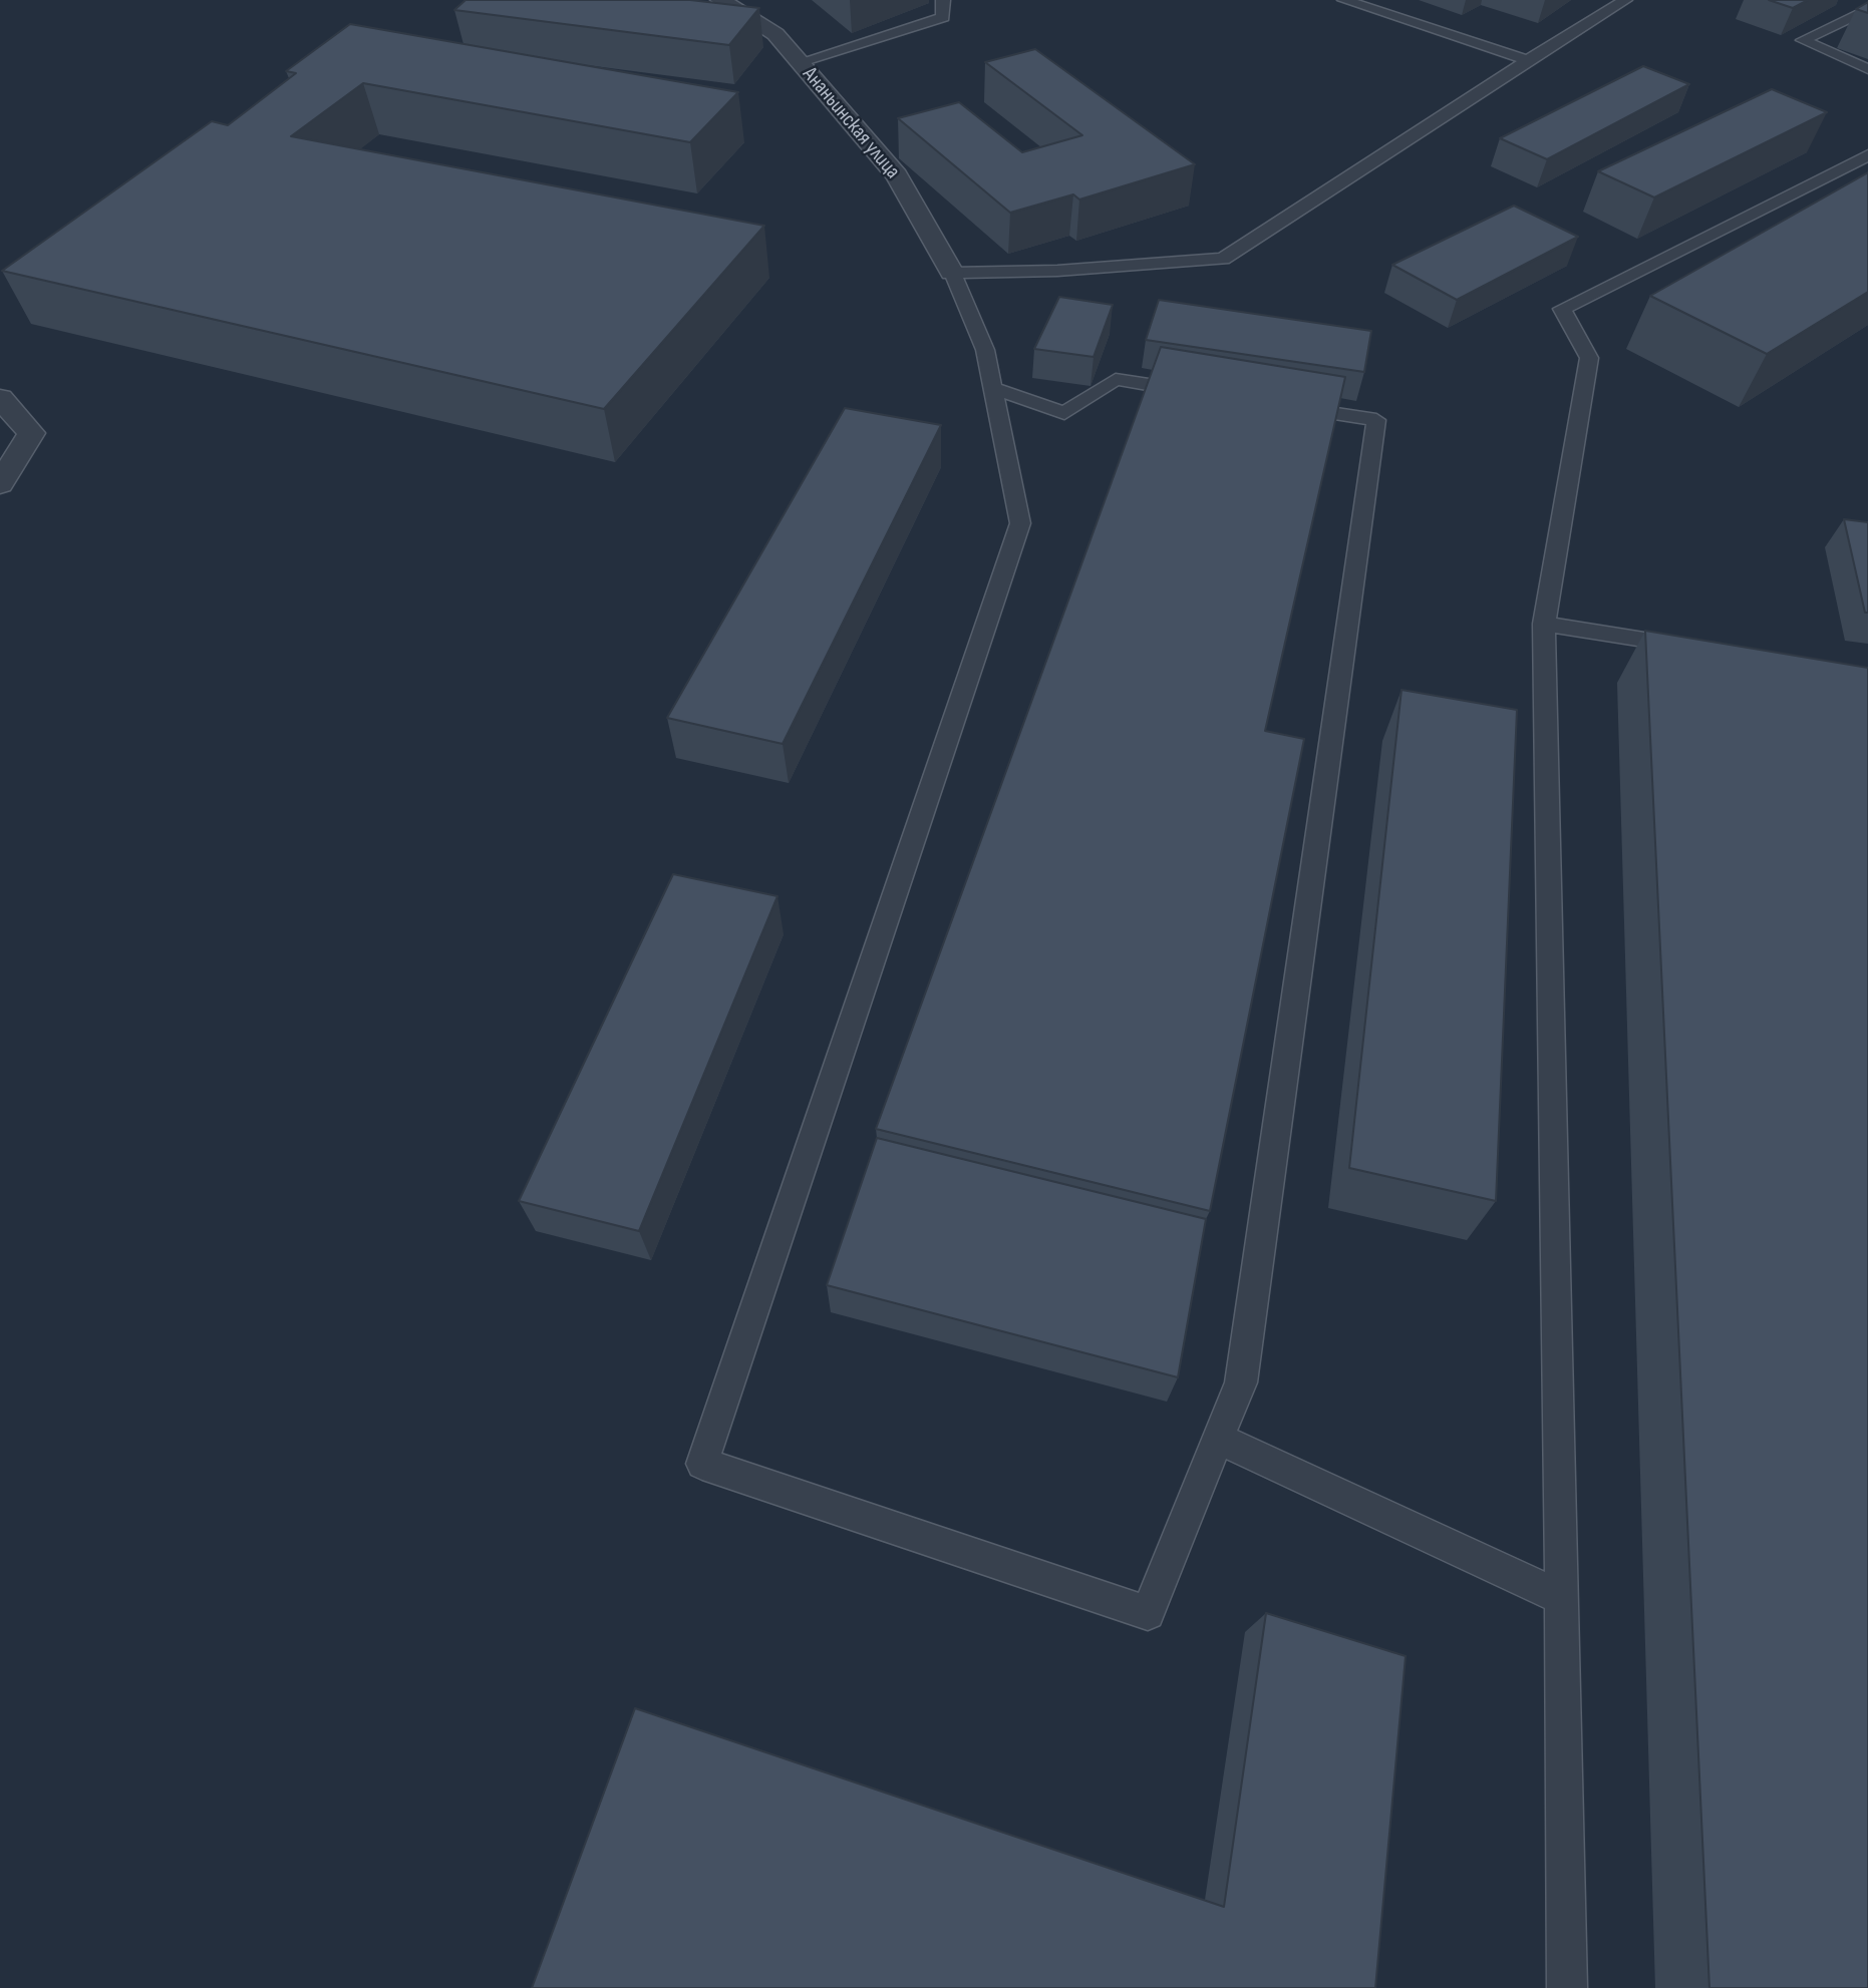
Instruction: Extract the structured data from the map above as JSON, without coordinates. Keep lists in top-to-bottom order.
{
  "streets": {
    "street": ["Ананьинская улица"]
  }
}
